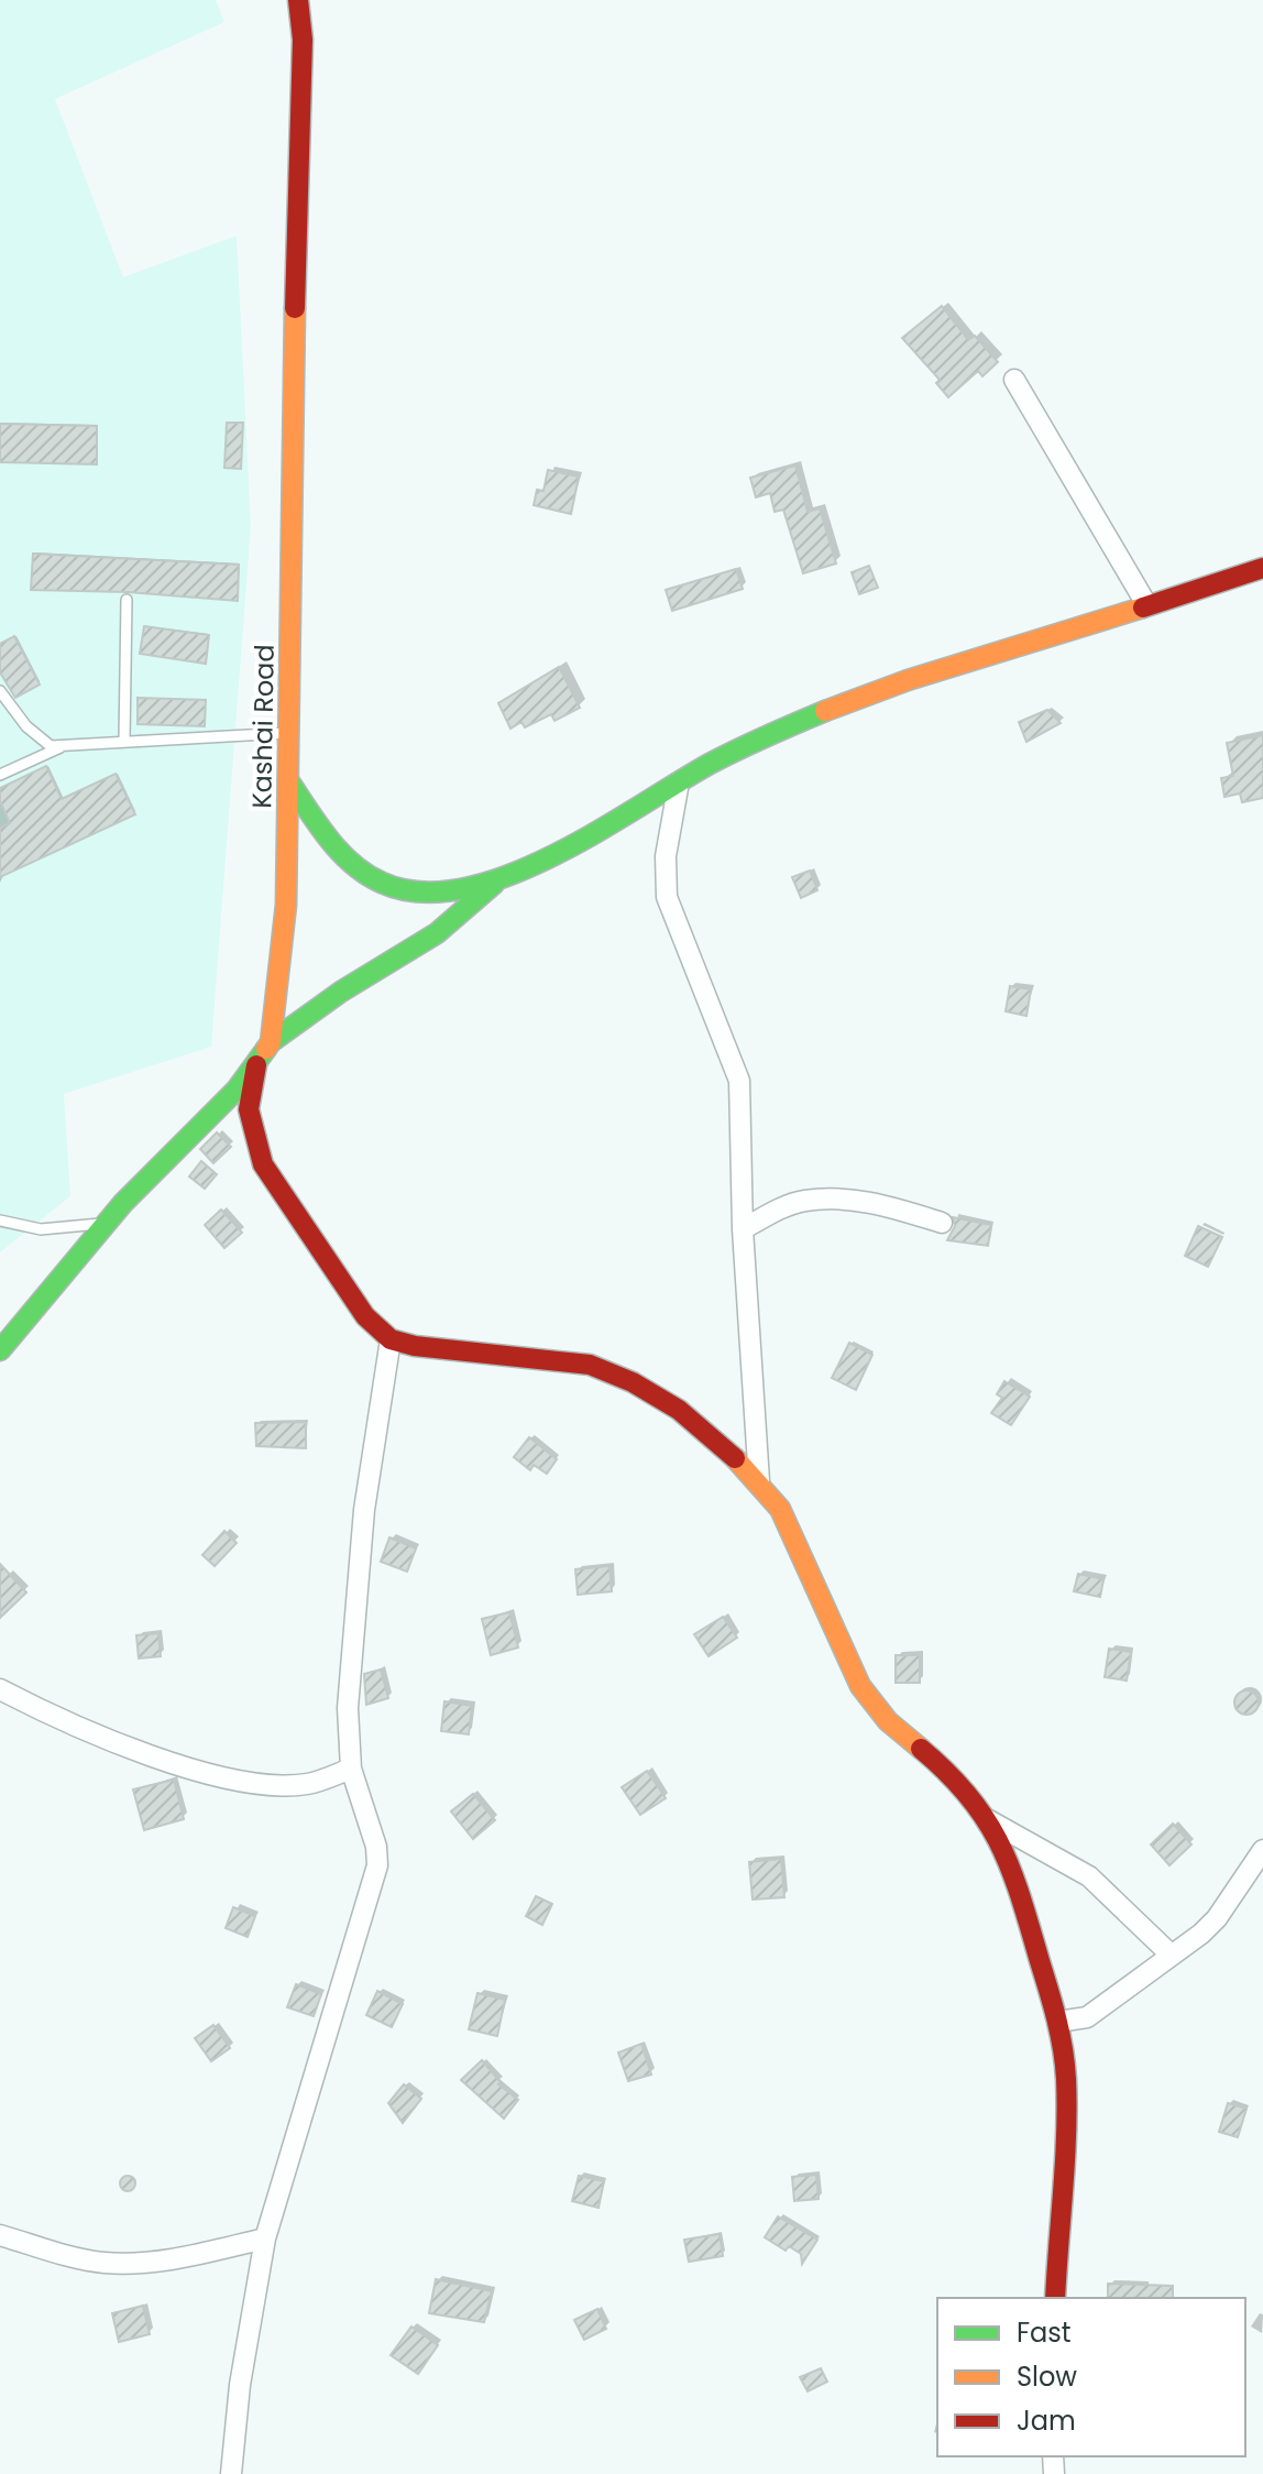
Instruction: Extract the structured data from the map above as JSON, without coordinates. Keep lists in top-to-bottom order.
{
  "streets": {
    "street": ["Kashai Road"]
  },
  "legend": ["Fast", "Slow", "Jam"]
}
